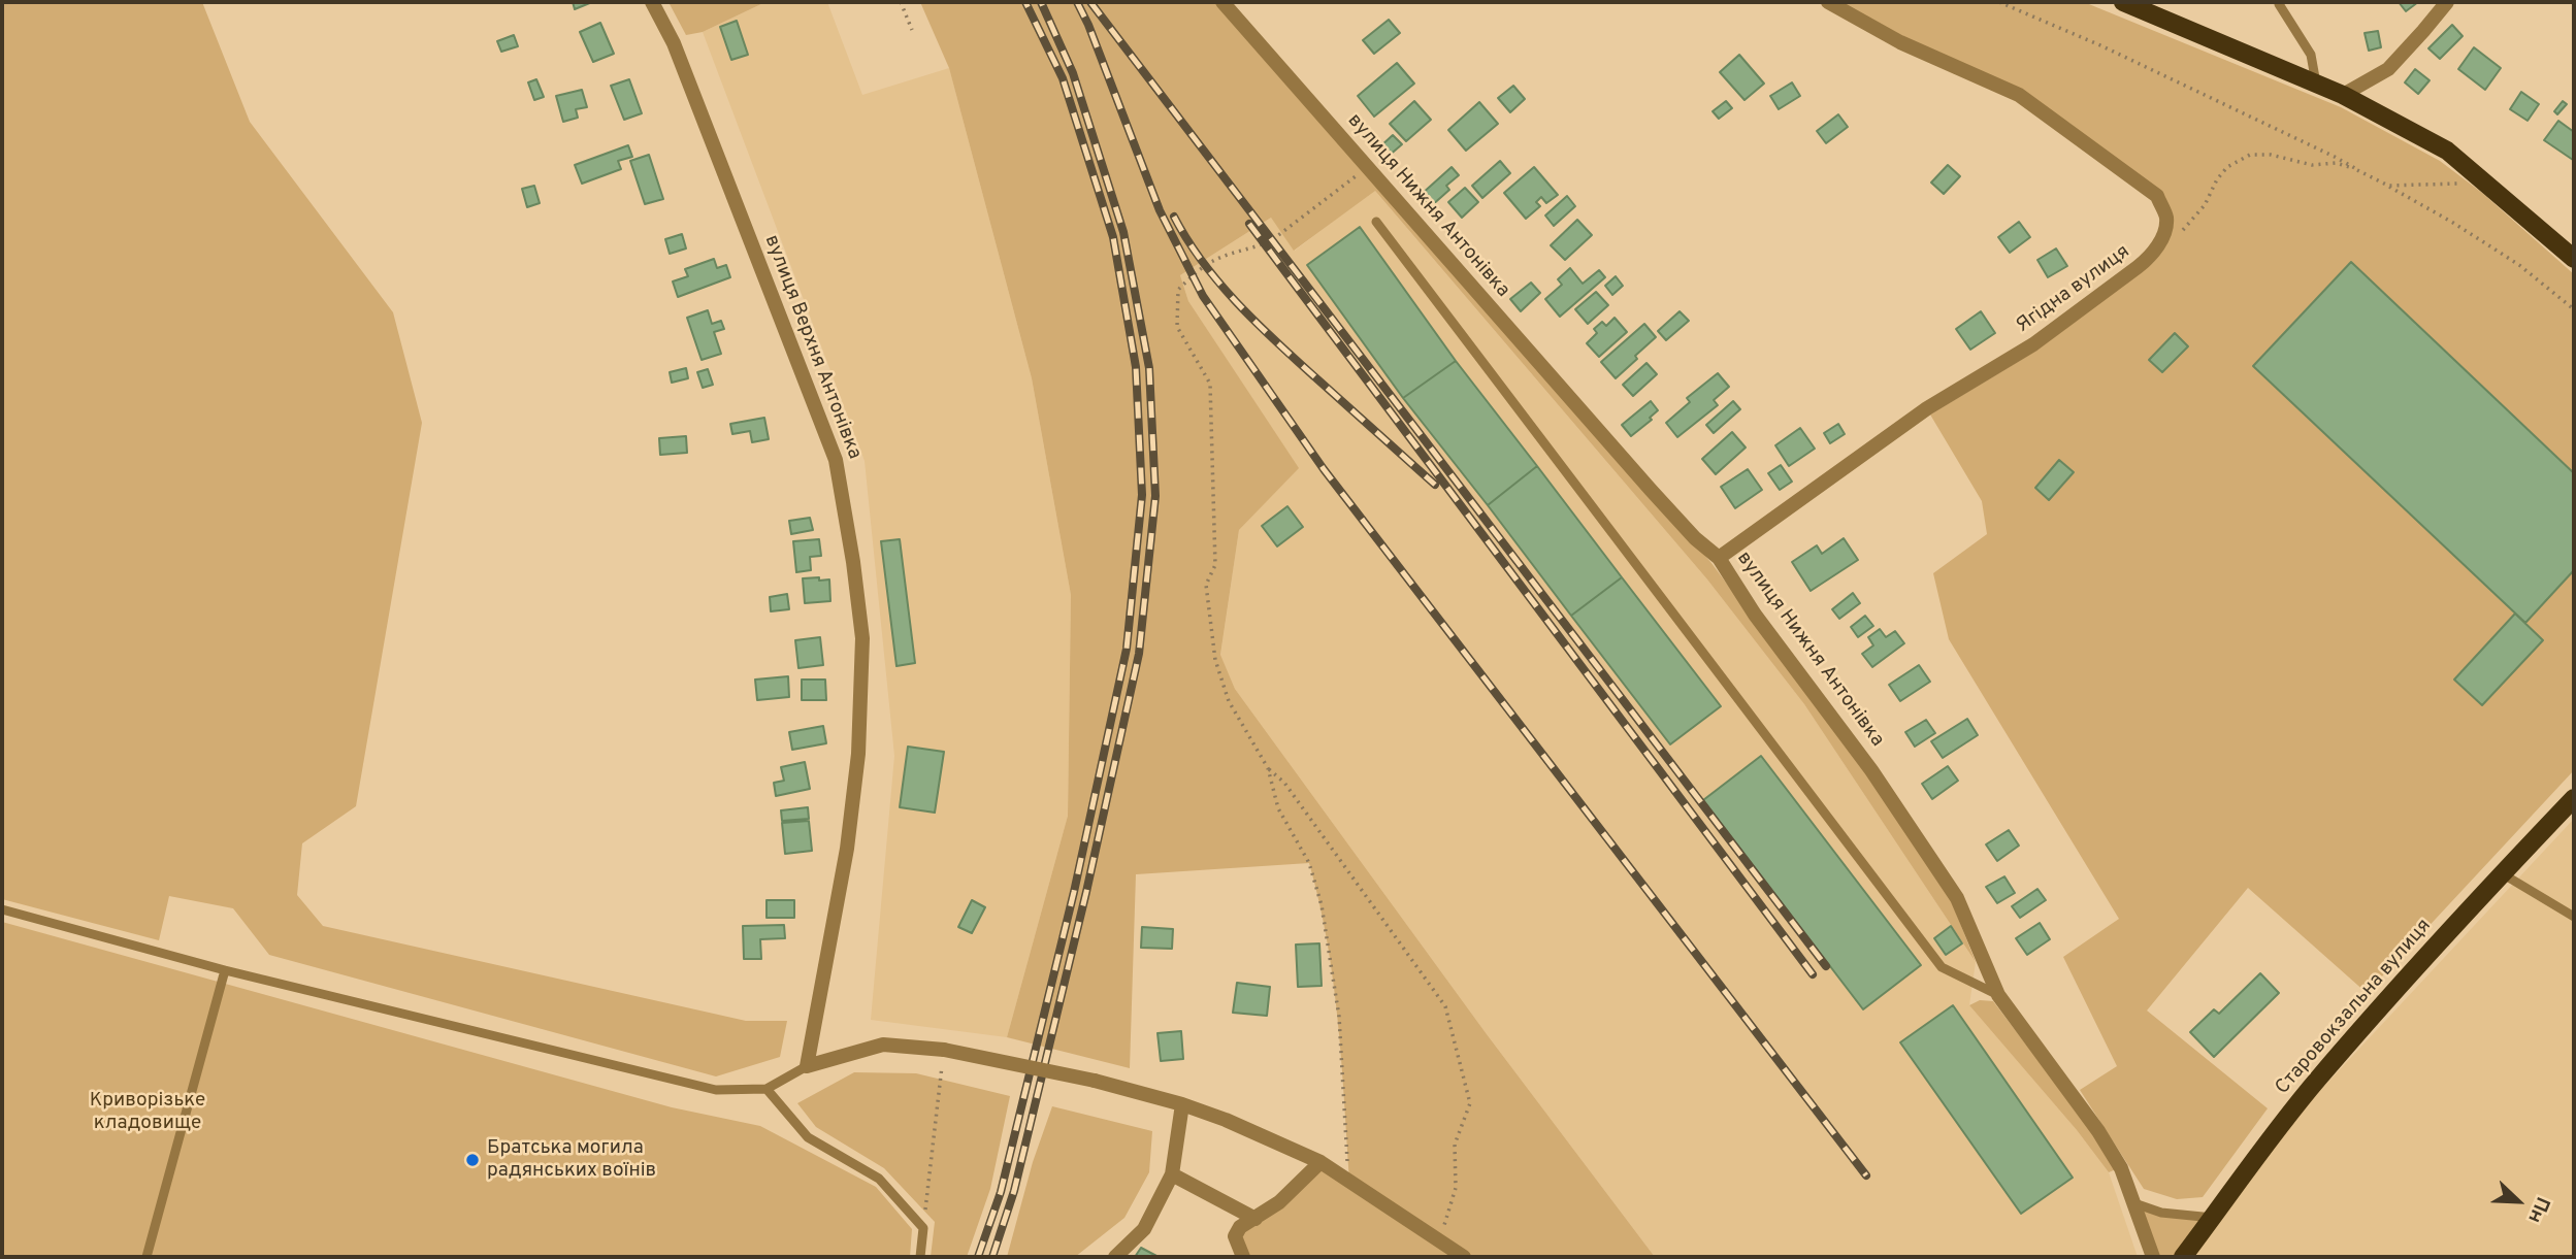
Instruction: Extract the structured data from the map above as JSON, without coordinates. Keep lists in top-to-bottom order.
{
  "streets": {
    "main road": ["Старовокзальна вулиця"],
    "street": ["вулиця Нижня Антонівка", "Ягідна вулиця", "вулиця Верхня Антонівка"]
  },
  "crossings": [
    ["вулиця Нижня Антонівка", "Ягідна вулиця"]
  ],
  "parks": ["Криворізьке кладовище"],
  "places": ["Братська могила радянських воїнів"],
  "north": "bottom right"
}
